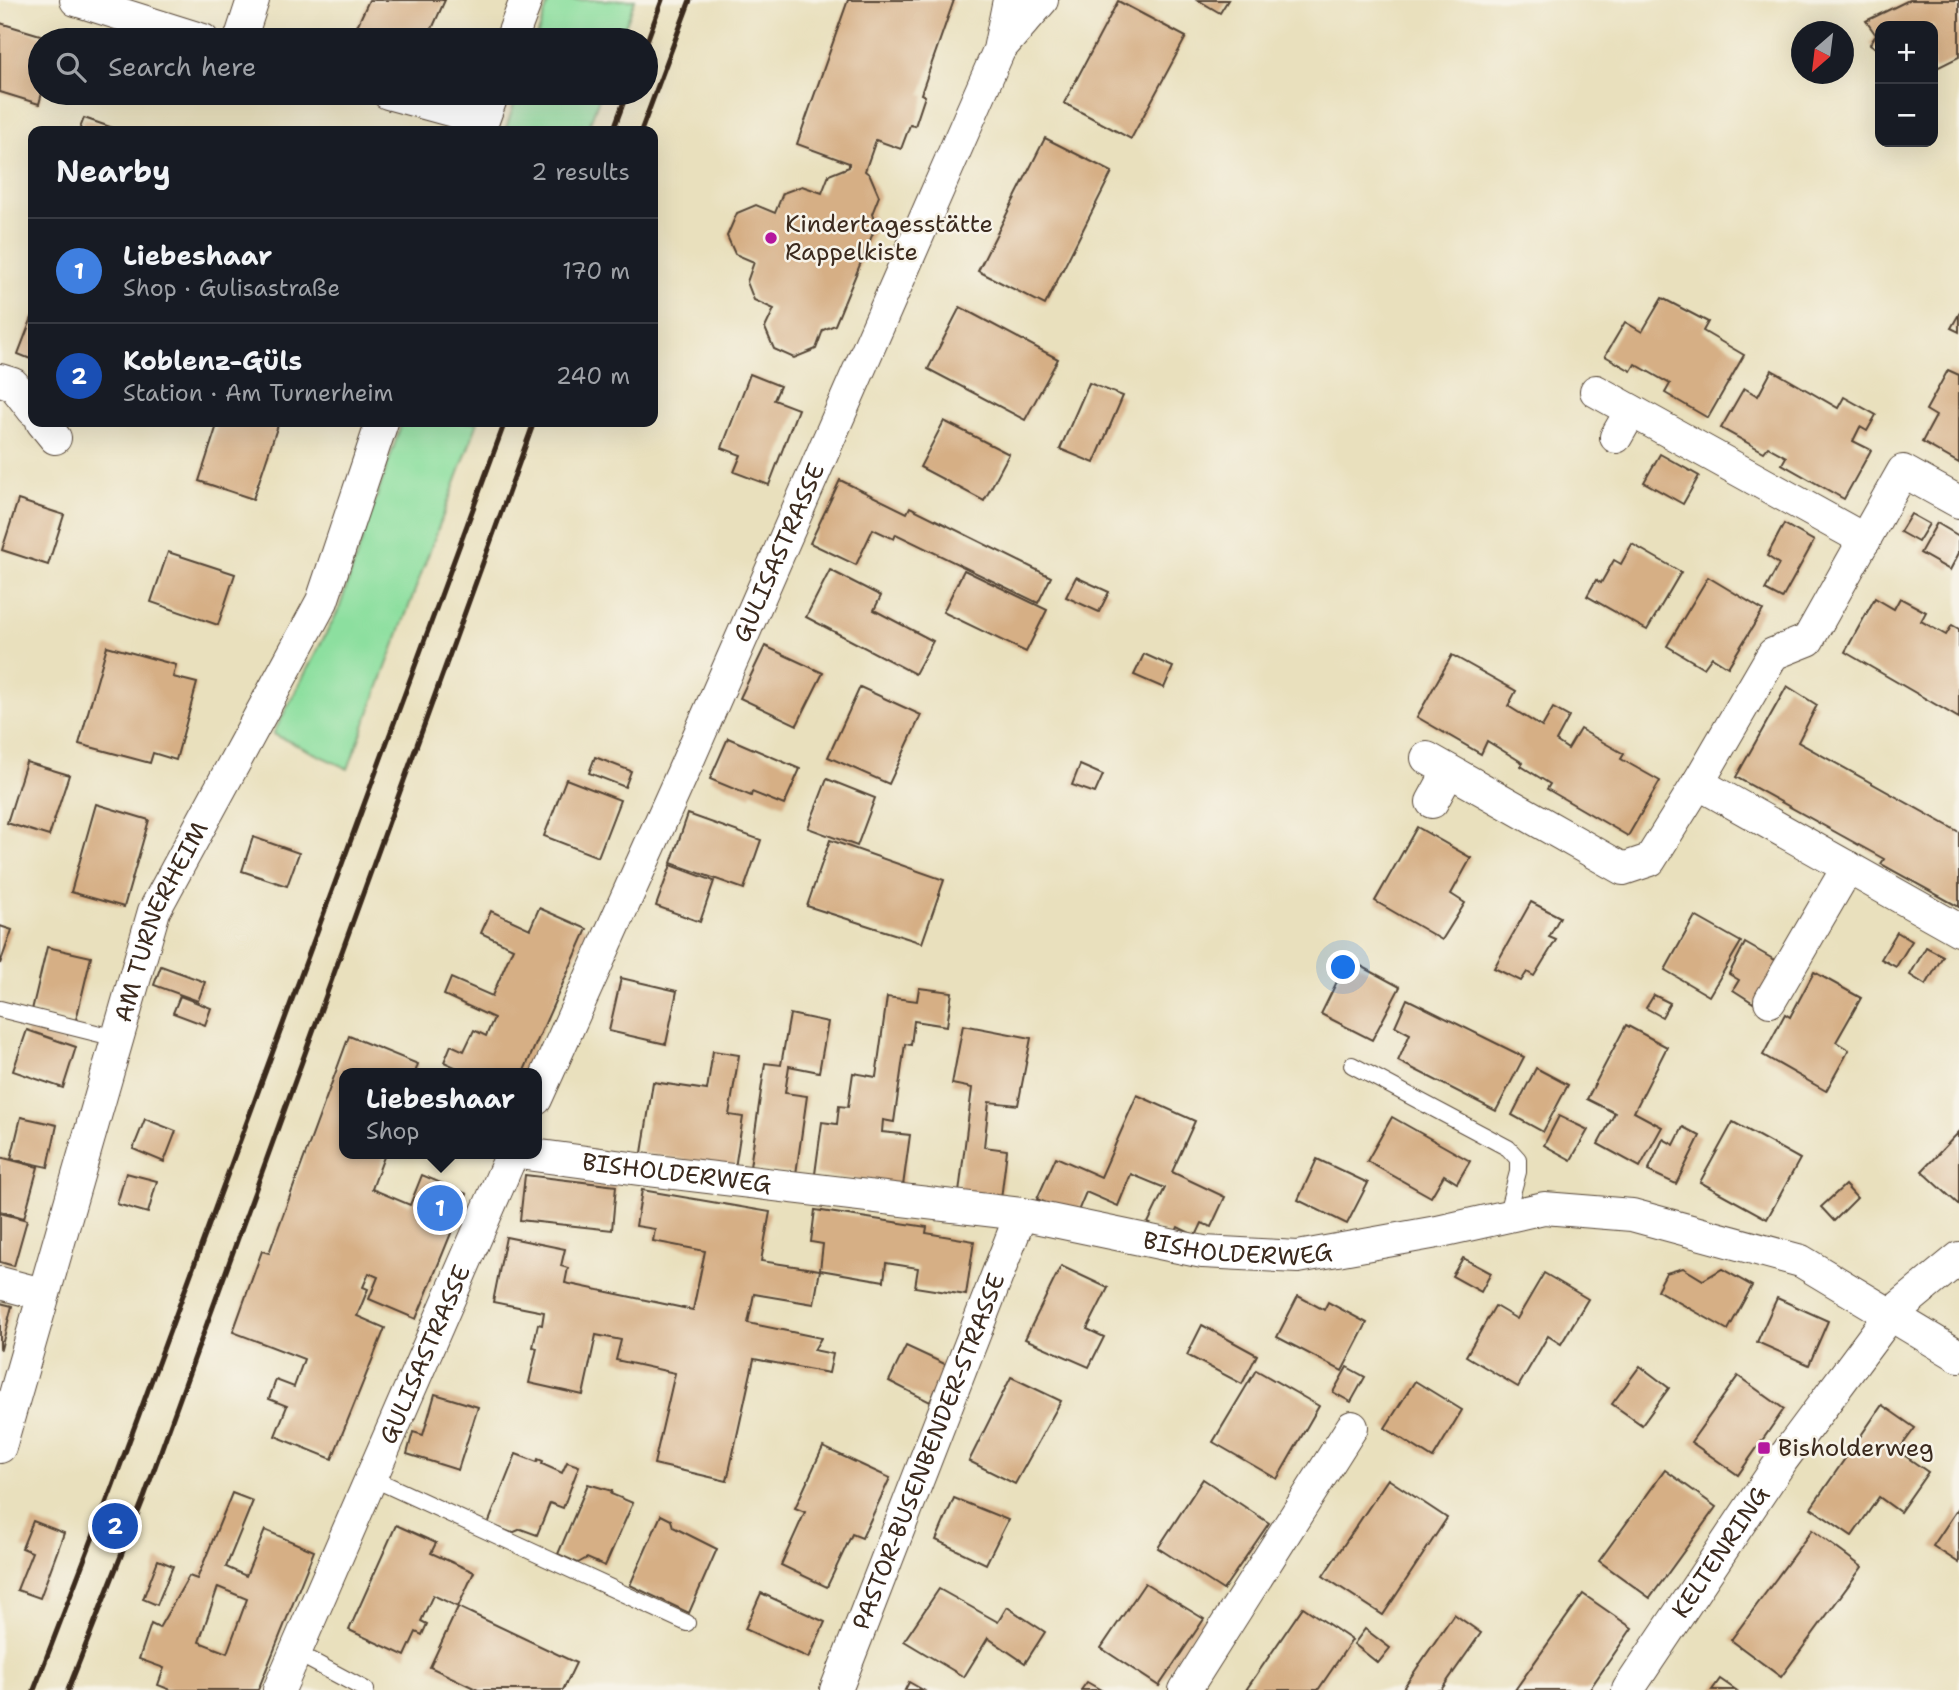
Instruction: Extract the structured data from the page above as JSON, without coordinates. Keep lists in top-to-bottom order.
{
  "streets": {
    "street": [
      "GULISASTRASSE",
      "AM TURNERHEIM",
      "BISHOLDERWEG",
      "PASTOR-BUSENBENDER-STRASSE",
      "KELTENRING"
    ]
  },
  "crossings": [
    ["BISHOLDERWEG", "PASTOR-BUSENBENDER-STRASSE"],
    ["BISHOLDERWEG", "KELTENRING"]
  ],
  "places": {
    "other": ["Kindertagesstätte Rappelkiste"],
    "transit": ["Bisholderweg"]
  },
  "north": "bottom left",
  "page": {
    "map_buttons": ["+", "−"],
    "search": "Search here",
    "heading": ["Nearby", "2 results"],
    "list": [
      {
        "mark": "1",
        "name": "Liebeshaar",
        "note": "Shop · Gulisastraße",
        "value": "170 m"
      },
      {
        "mark": "2",
        "name": "Koblenz-Güls",
        "note": "Station · Am Turnerheim",
        "value": "240 m"
      }
    ],
    "popup": ["Liebeshaar", "Shop"],
    "pins": ["1", "2"]
  }
}
